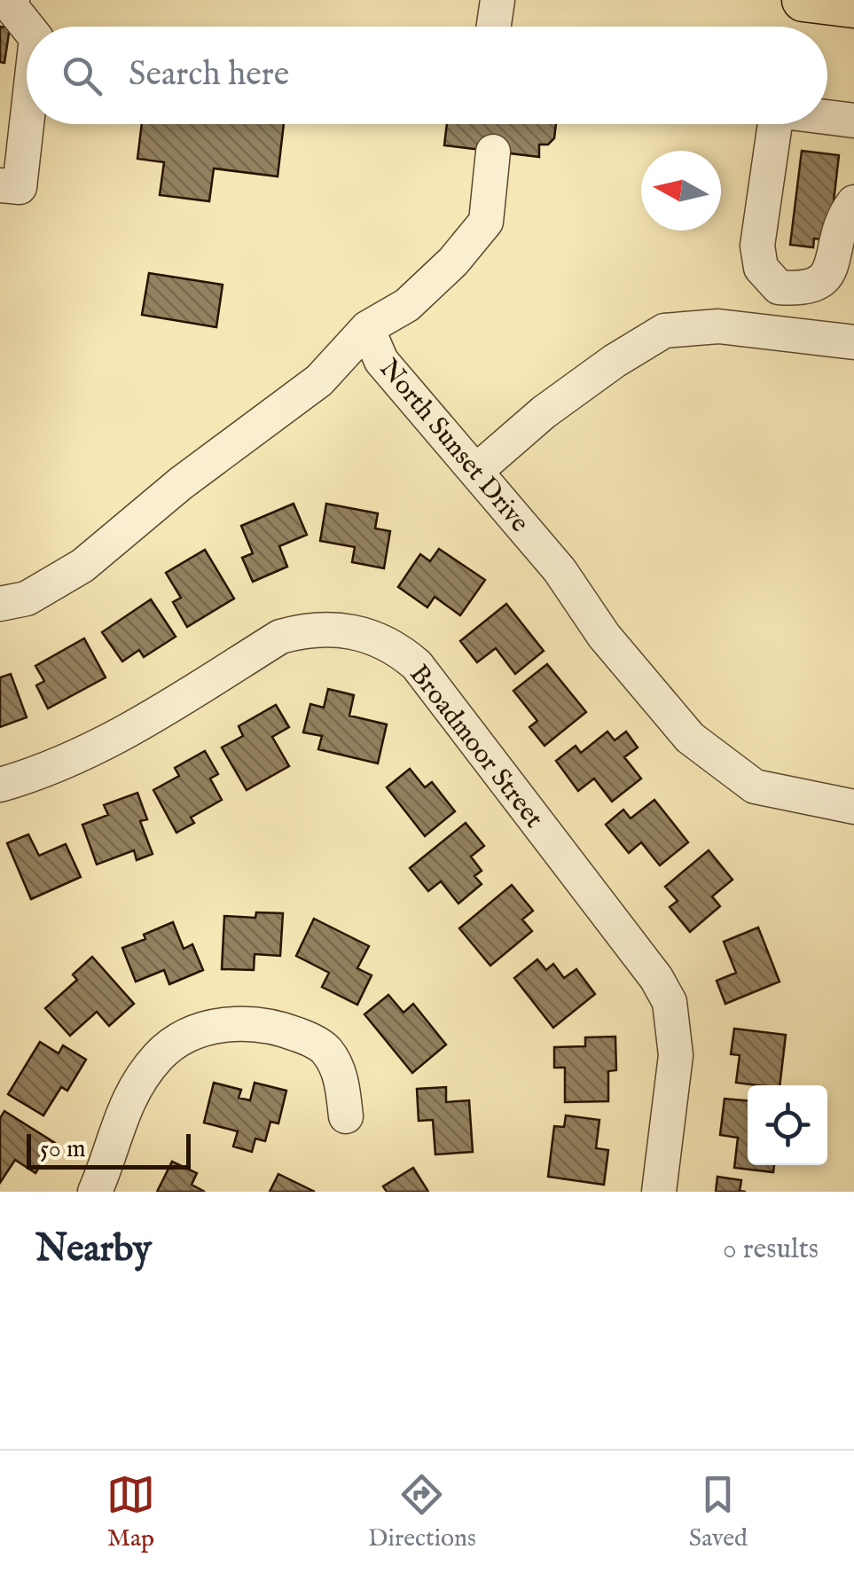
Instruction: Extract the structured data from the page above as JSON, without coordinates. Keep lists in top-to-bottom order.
{
  "streets": {
    "street": ["North Sunset Drive", "Broadmoor Street"]
  },
  "scale_bar": "50 m",
  "north": "left",
  "page": {
    "search": "Search here",
    "scale": "50 m",
    "heading": ["Nearby", "0 results"],
    "nav": ["Map", "Directions", "Saved"]
  }
}
